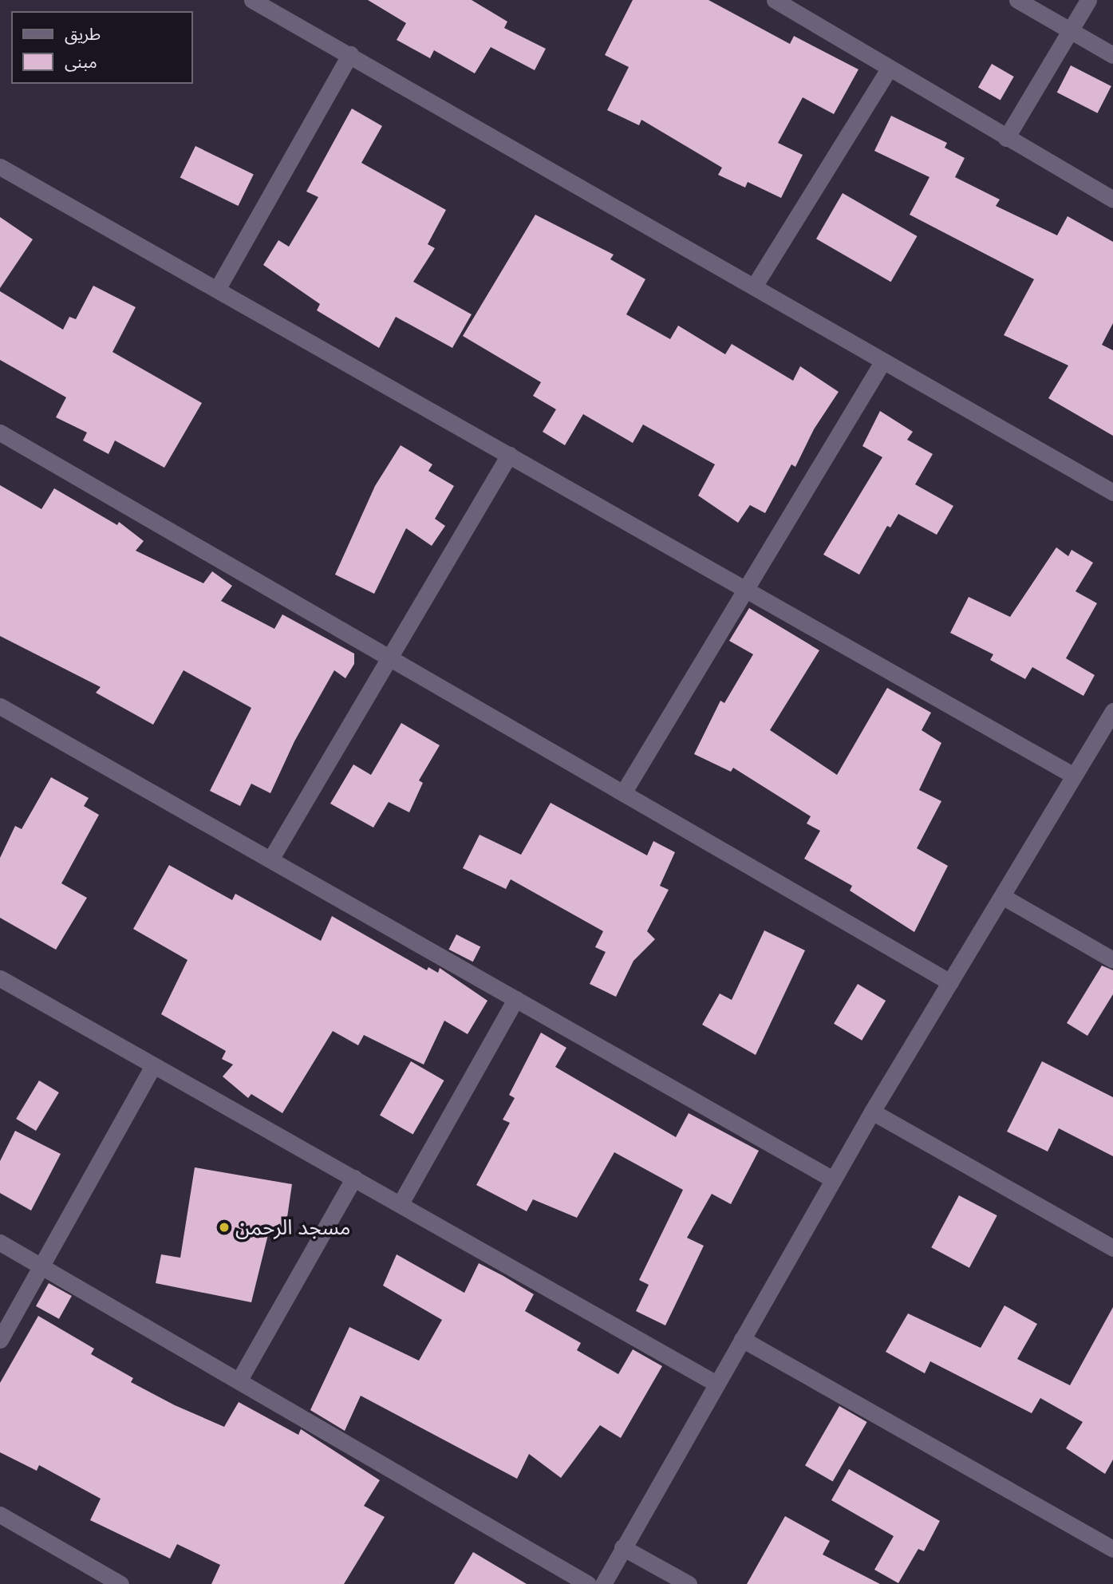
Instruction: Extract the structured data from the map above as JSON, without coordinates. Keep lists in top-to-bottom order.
{
  "places": ["مسجد الرحمن"],
  "legend": ["طريق", "مبنى"]
}
